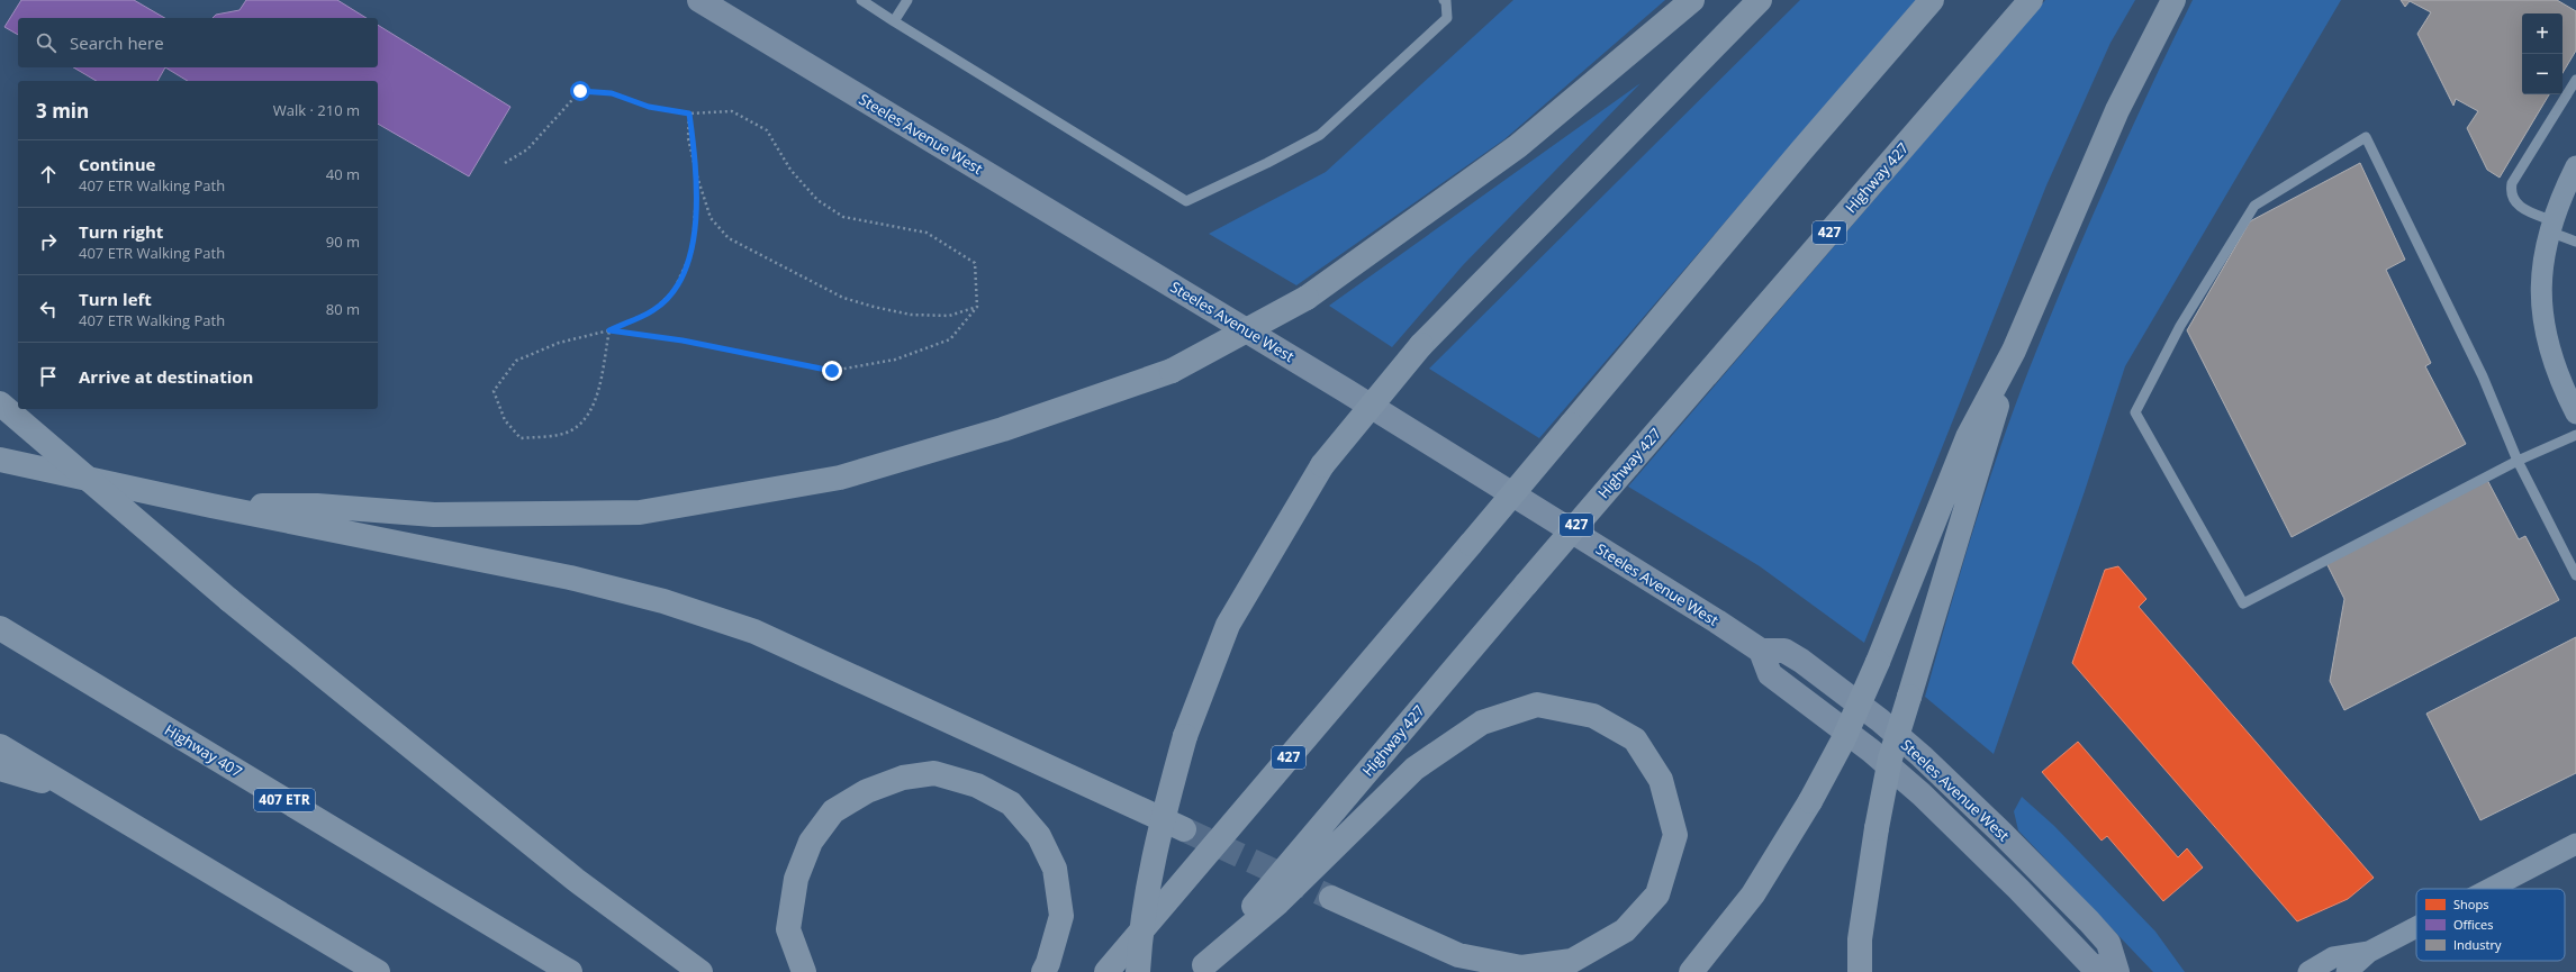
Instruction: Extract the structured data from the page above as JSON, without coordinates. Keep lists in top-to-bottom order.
{
  "streets": {
    "highway": [
      "Highway 427",
      "427",
      "Highway 407",
      "407 ETR"
    ],
    "main road": ["Steeles Avenue West"]
  },
  "legend": ["Shops", "Offices", "Industry"],
  "page": {
    "map_buttons": ["+", "−"],
    "search": "Search here",
    "heading": ["3 min", "Walk · 210 m"],
    "list": [
      ["Continue", "407 ETR Walking Path", "40 m"],
      ["Turn right", "407 ETR Walking Path", "90 m"],
      ["Turn left", "407 ETR Walking Path", "80 m"],
      "Arrive at destination"
    ]
  }
}
